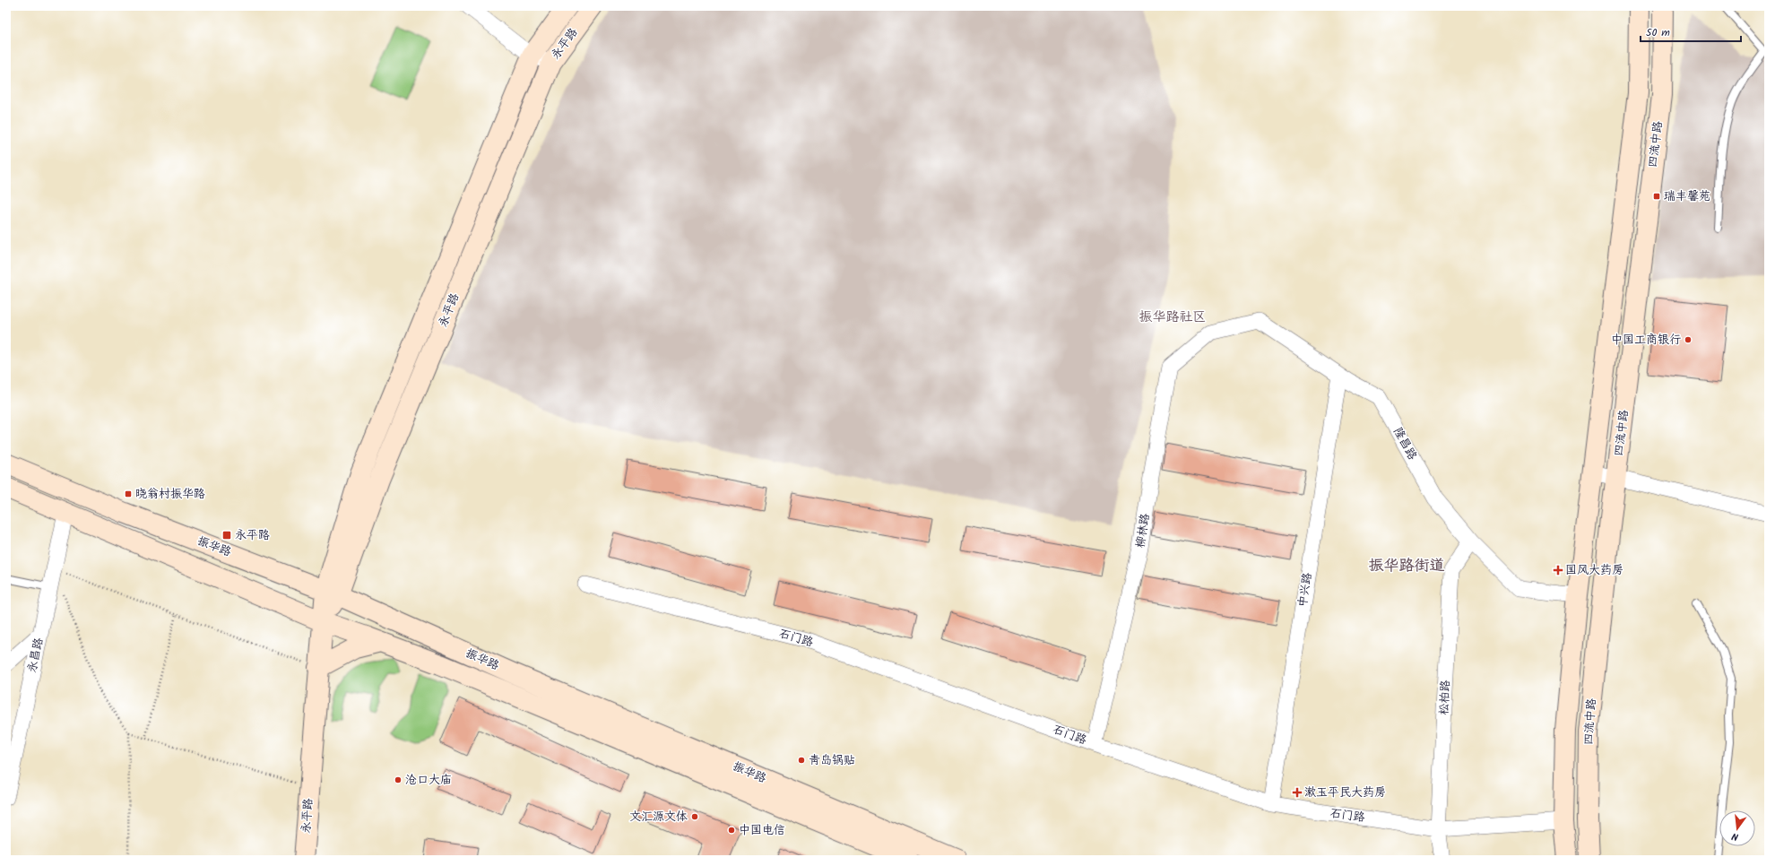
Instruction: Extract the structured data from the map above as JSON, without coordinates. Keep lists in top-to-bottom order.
{
  "streets": {
    "main road": ["永平路", "四流中路", "振华路"],
    "street": [
      "隆昌路",
      "柳林路",
      "中兴路",
      "石门路",
      "永昌路",
      "松柏路"
    ]
  },
  "crossings": [
    ["永平路", "振华路"],
    ["四流中路", "隆昌路"],
    ["四流中路", "石门路"],
    ["隆昌路", "柳林路"],
    ["隆昌路", "中兴路"],
    ["隆昌路", "松柏路"],
    ["柳林路", "石门路"],
    ["振华路", "永昌路"],
    ["中兴路", "石门路"],
    ["石门路", "松柏路"]
  ],
  "districts": ["振华路社区", "振华路街道"],
  "places": {
    "transit": ["瑞丰馨苑", "晓翁村振华路", "永平路"],
    "other": [
      "中国工商银行",
      "青岛锅贴",
      "沧口大庙",
      "文汇源文体",
      "中国电信"
    ],
    "health": ["国风大药房", "漱玉平民大药房"]
  },
  "scale_bar": "50 m",
  "north": "bottom"
}
